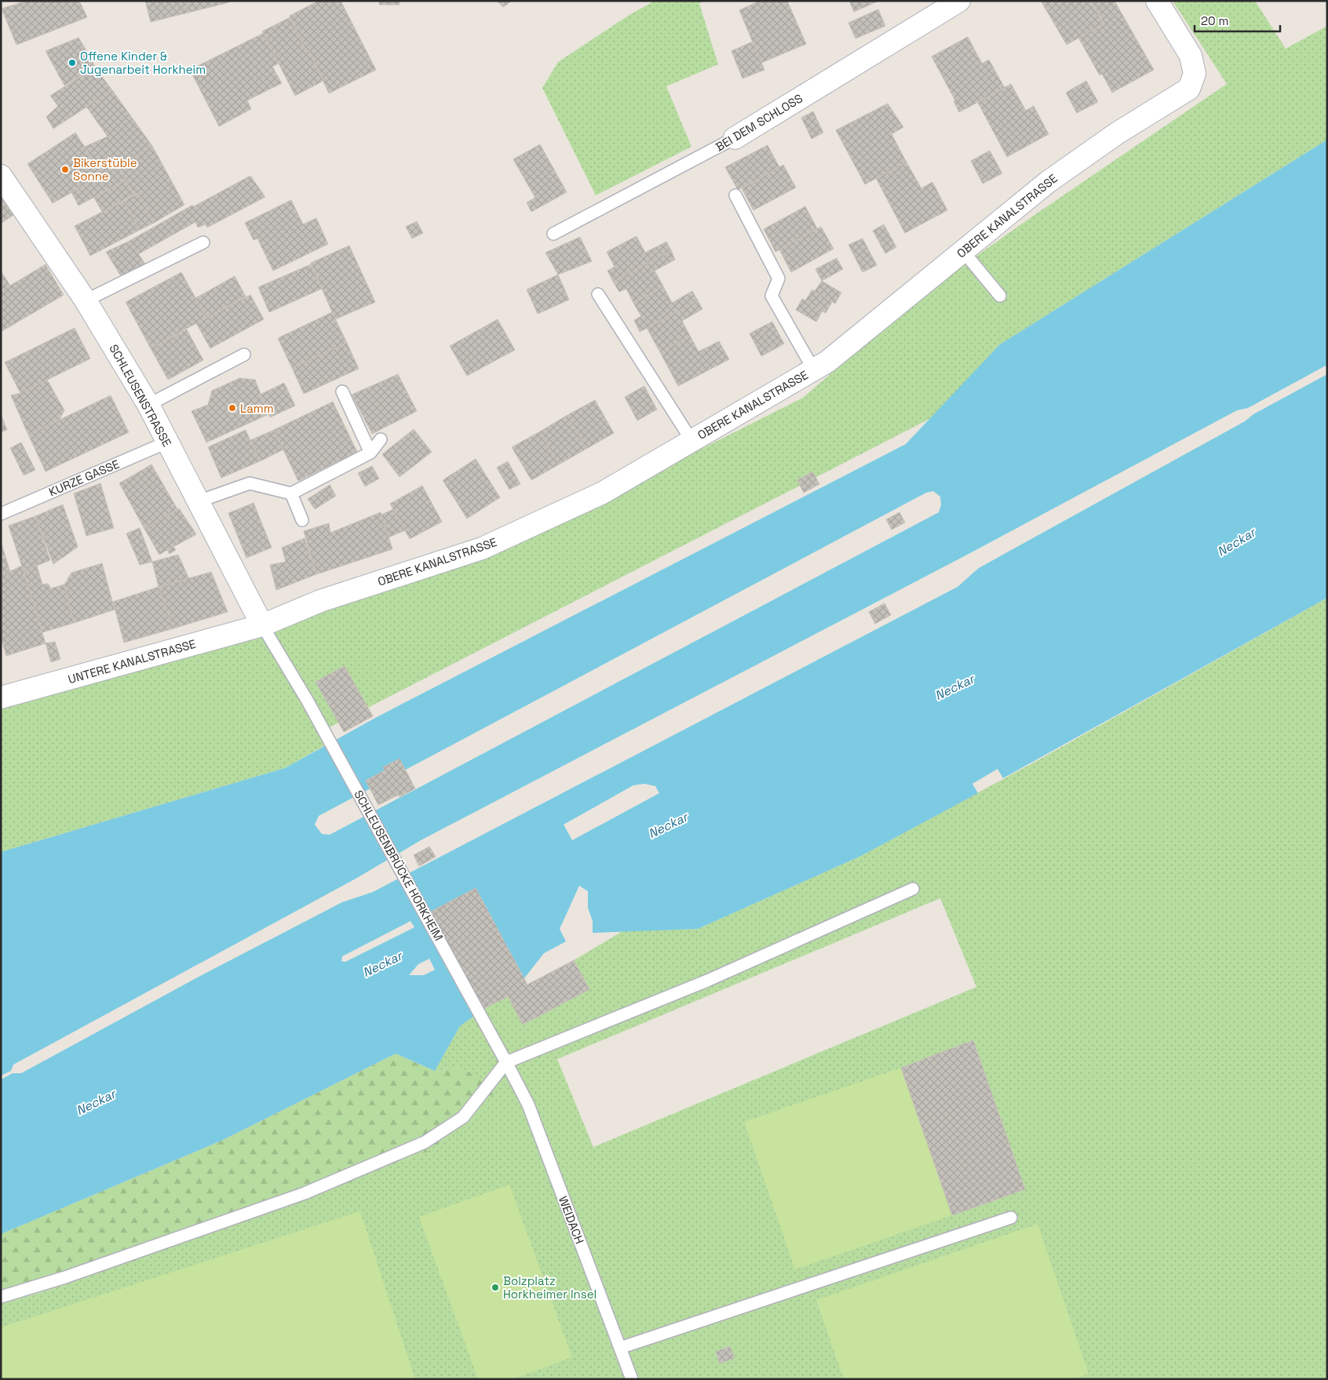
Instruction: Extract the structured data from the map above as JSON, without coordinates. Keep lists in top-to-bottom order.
{
  "streets": {
    "street": [
      "BEI DEM SCHLOSS",
      "OBERE KANALSTRASSE",
      "SCHLEUSENSTRASSE",
      "UNTERE KANALSTRASSE"
    ],
    "lane": ["KURZE GASSE", "SCHLEUSENBRÜCKE HORKHEIM", "WEIDACH"]
  },
  "crossings": [
    ["OBERE KANALSTRASSE", "SCHLEUSENSTRASSE"],
    ["OBERE KANALSTRASSE", "UNTERE KANALSTRASSE"],
    ["OBERE KANALSTRASSE", "SCHLEUSENBRÜCKE HORKHEIM"],
    ["SCHLEUSENSTRASSE", "KURZE GASSE"],
    ["SCHLEUSENSTRASSE", "UNTERE KANALSTRASSE"],
    ["SCHLEUSENSTRASSE", "SCHLEUSENBRÜCKE HORKHEIM"],
    ["UNTERE KANALSTRASSE", "SCHLEUSENBRÜCKE HORKHEIM"],
    ["SCHLEUSENBRÜCKE HORKHEIM", "WEIDACH"]
  ],
  "water": ["Neckar"],
  "places": [
    "Offene Kinder & Jugenarbeit Horkheim",
    "Bikerstüble Sonne",
    "Lamm",
    "Bolzplatz Horkheimer Insel"
  ],
  "scale_bar": "20 m"
}
